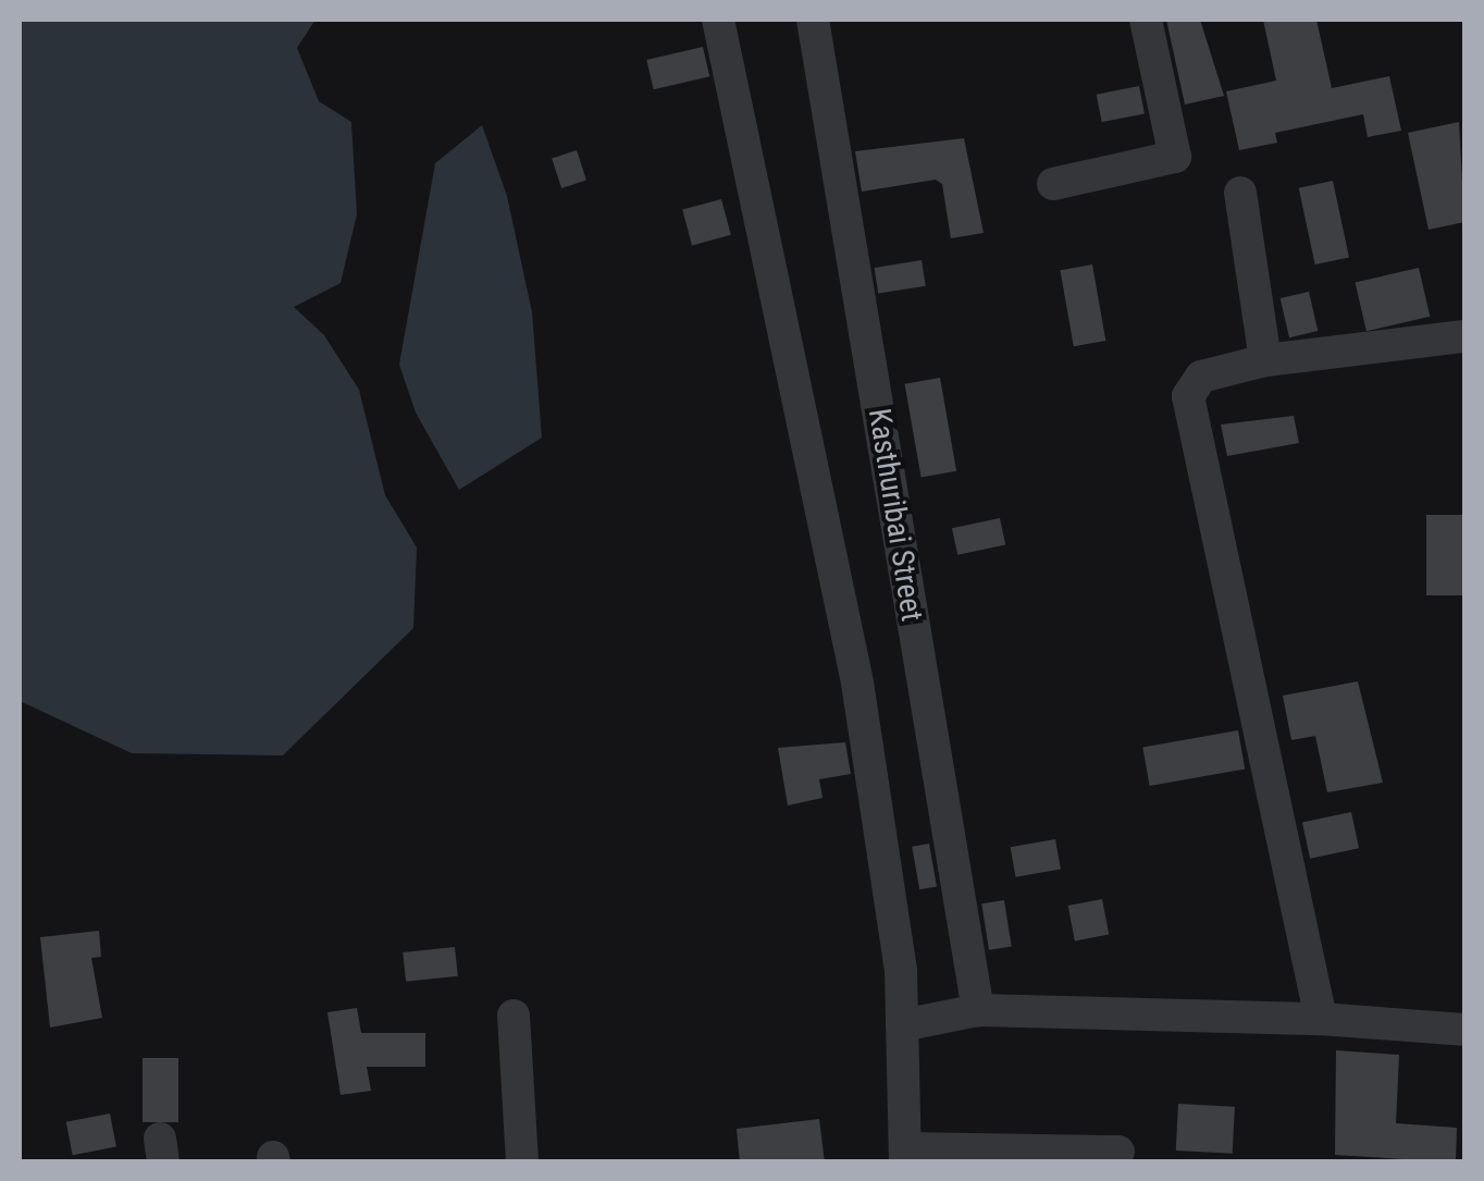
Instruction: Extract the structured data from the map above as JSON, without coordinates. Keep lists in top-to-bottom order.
{
  "streets": {
    "street": ["Kasthuribai Street"]
  }
}
